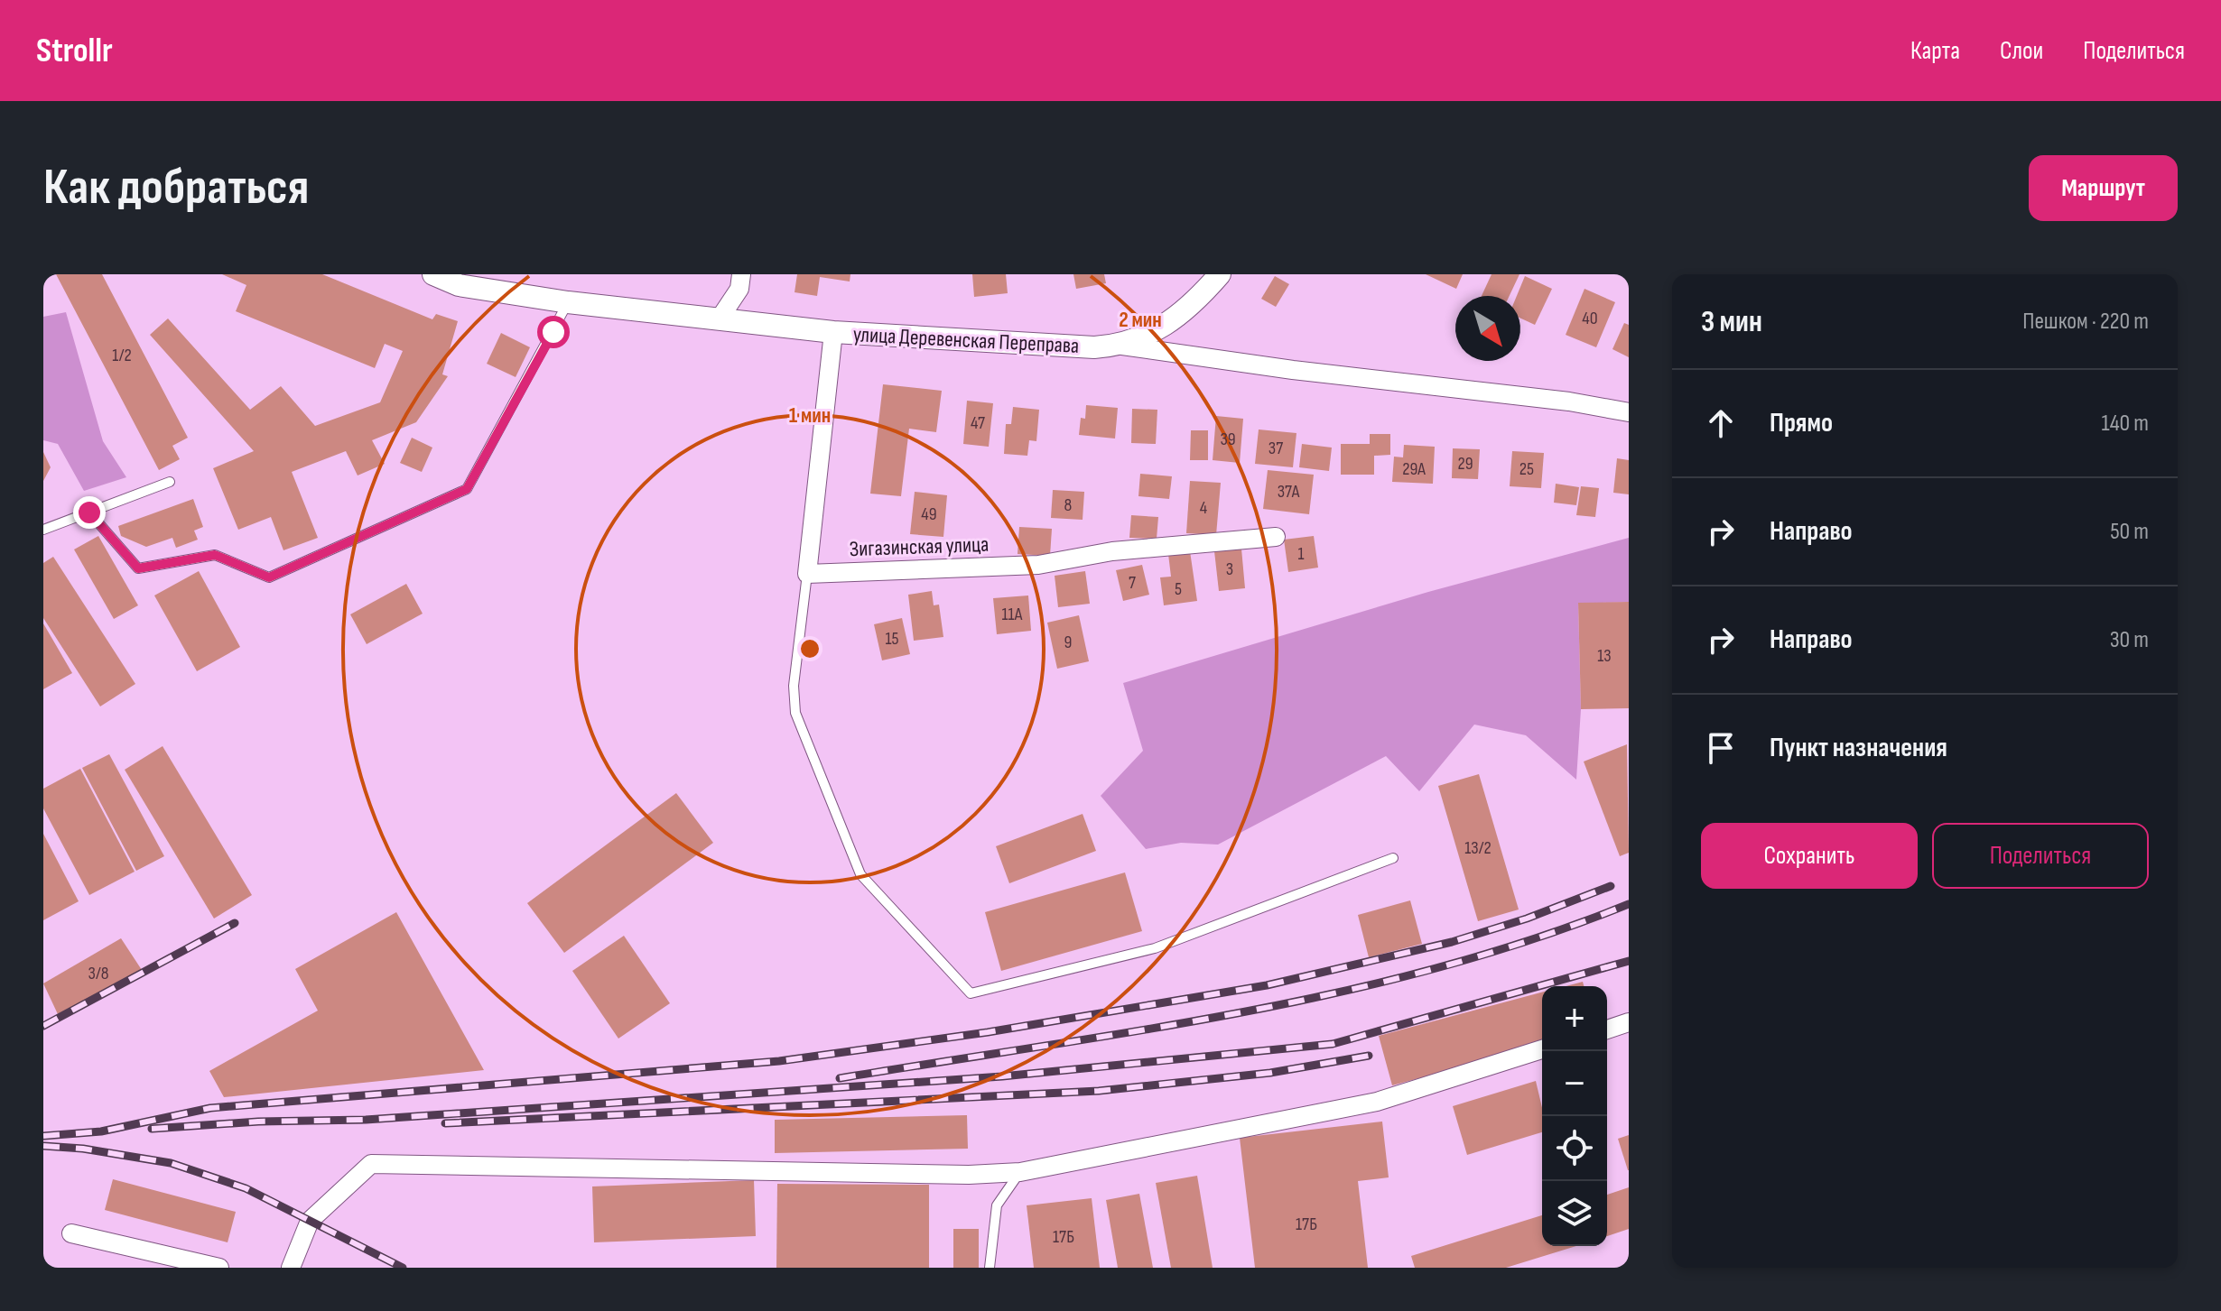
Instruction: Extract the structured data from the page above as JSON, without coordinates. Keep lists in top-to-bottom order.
{
  "streets": {
    "street": ["улица Деревенская Переправа", "Зигазинская улица"]
  },
  "house_numbers": [
    "40",
    "1/2",
    "47",
    "39",
    "37",
    "29",
    "29А",
    "25",
    "37А",
    "8",
    "4",
    "49",
    "1",
    "3",
    "7",
    "5",
    "11А",
    "15",
    "9",
    "13",
    "13/2",
    "3/8",
    "17Б",
    "17Б"
  ],
  "north": "bottom right",
  "page": {
    "header": "Strollr",
    "nav": ["Карта", "Слои", "Поделиться"],
    "buttons": [
      "Маршрут",
      ["Сохранить", "Поделиться"]
    ],
    "title": "Как добраться",
    "heading": ["3 мин", "Пешком · 220 m"],
    "list": [
      ["Прямо", "140 m"],
      ["Направо", "50 m"],
      ["Направо", "30 m"],
      "Пункт назначения"
    ],
    "map_buttons": ["+", "−"]
  },
  "rings": ["2 мин", "1 мин"]
}
